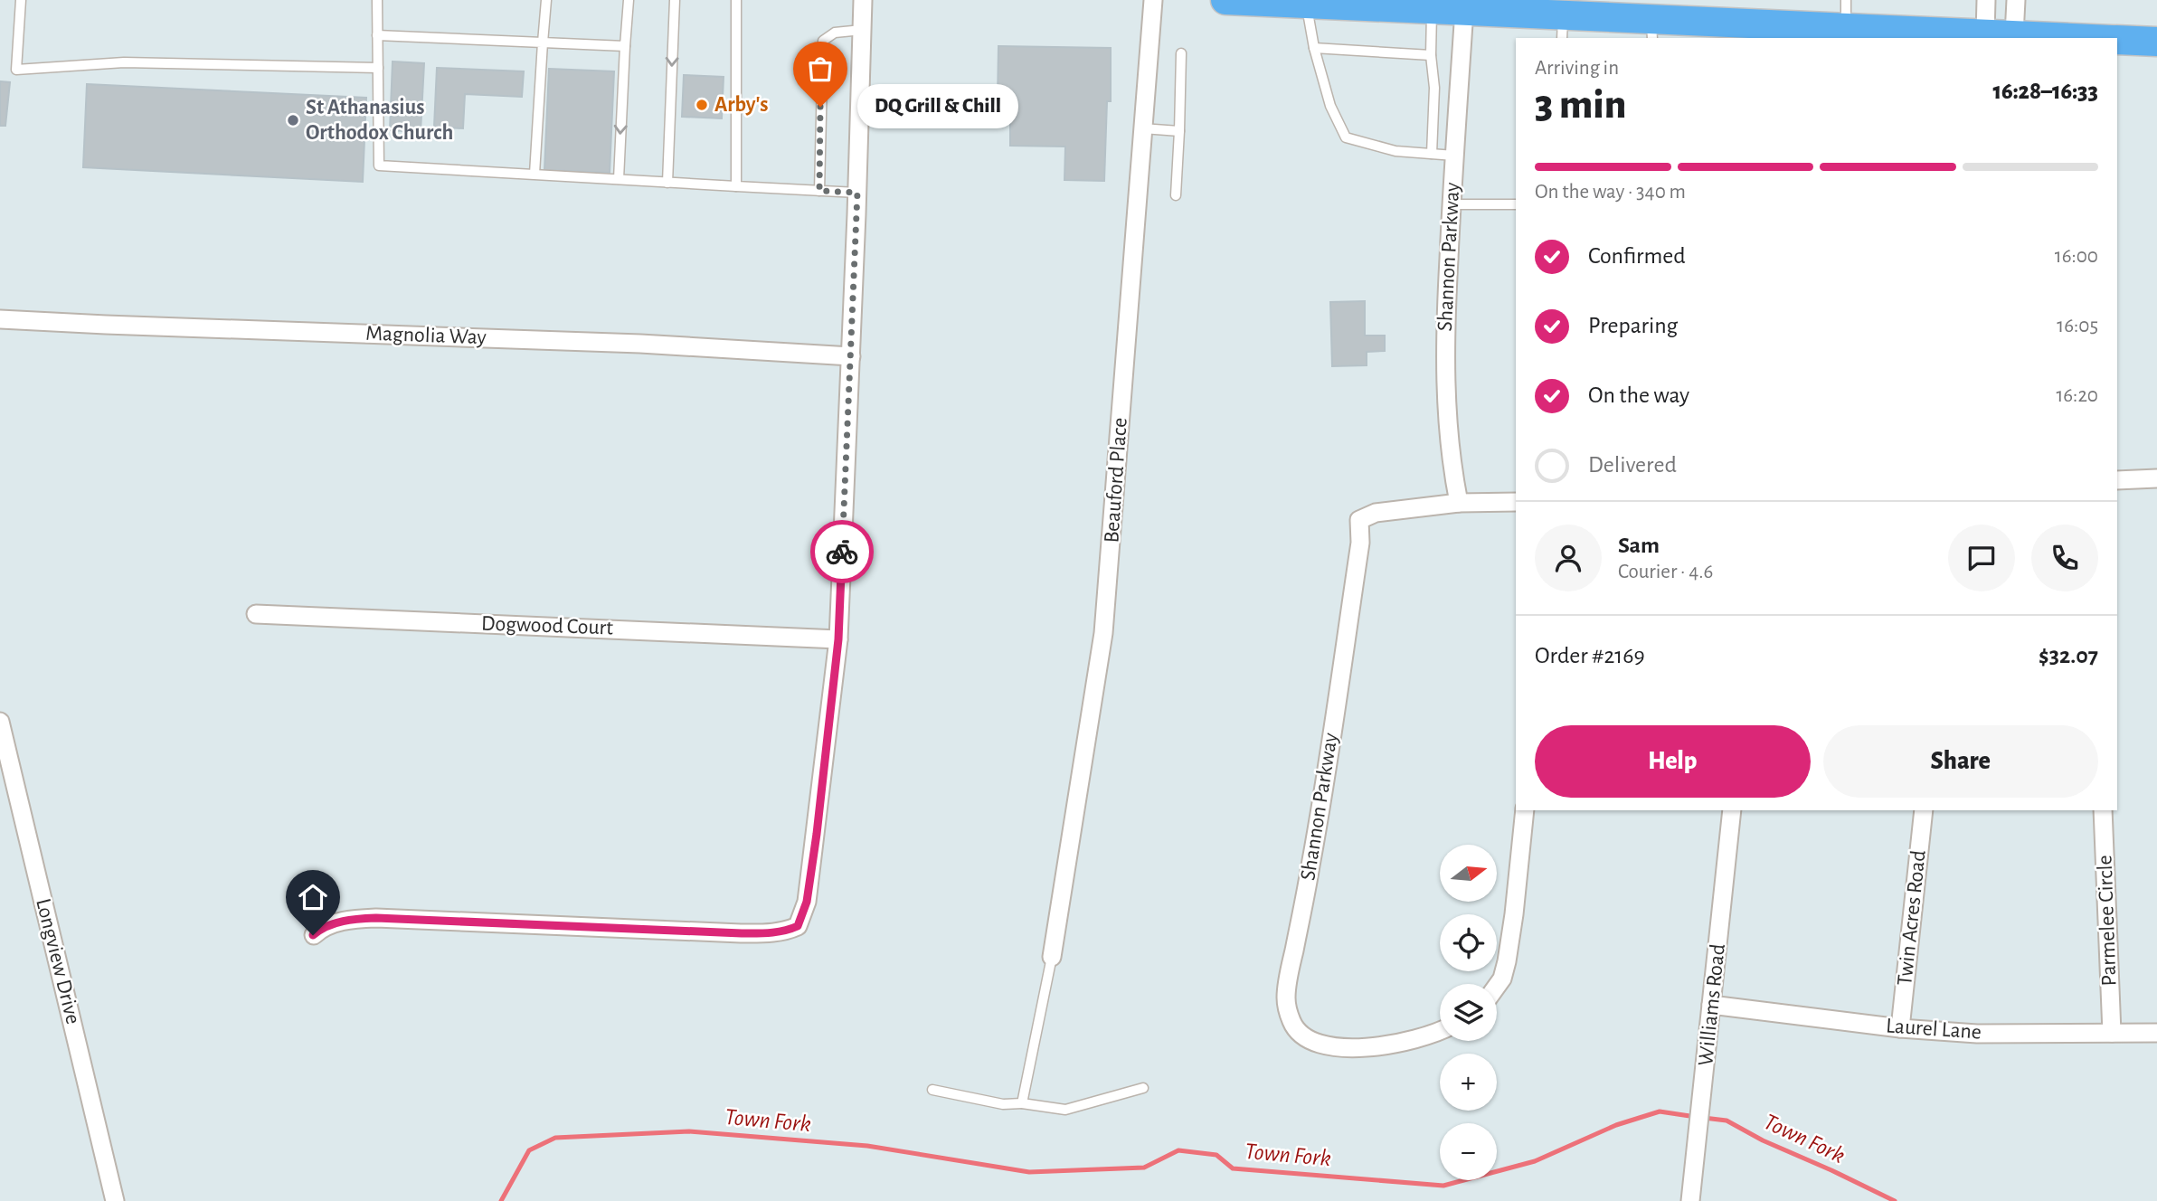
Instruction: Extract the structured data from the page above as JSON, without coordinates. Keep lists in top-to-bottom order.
{
  "streets": {
    "street": [
      "Shannon Parkway",
      "Magnolia Way",
      "Beauford Place",
      "Dogwood Court",
      "Twin Acres Road",
      "Parmelee Circle",
      "Longview Drive",
      "Williams Road",
      "Laurel Lane"
    ]
  },
  "crossings": [
    ["Twin Acres Road", "Laurel Lane"],
    ["Parmelee Circle", "Laurel Lane"],
    ["Williams Road", "Laurel Lane"]
  ],
  "water": ["Town Fork"],
  "places": ["Arby's", "DQ Grill & Chill", "St Athanasius Orthodox Church"],
  "north": "right",
  "page": {
    "heading": ["3 min", "Arriving in", "16:28–16:33"],
    "panel": [
      "Sam",
      "Courier · 4.6",
      "Order #2169",
      "$32.07"
    ],
    "bubble": "DQ Grill & Chill",
    "bar": "On the way · 340 m",
    "list": [
      ["Confirmed", "16:00"],
      ["Preparing", "16:05"],
      ["On the way", "16:20"],
      "Delivered"
    ],
    "buttons": ["Help", "Share"],
    "map_buttons": ["+", "−"]
  }
}
